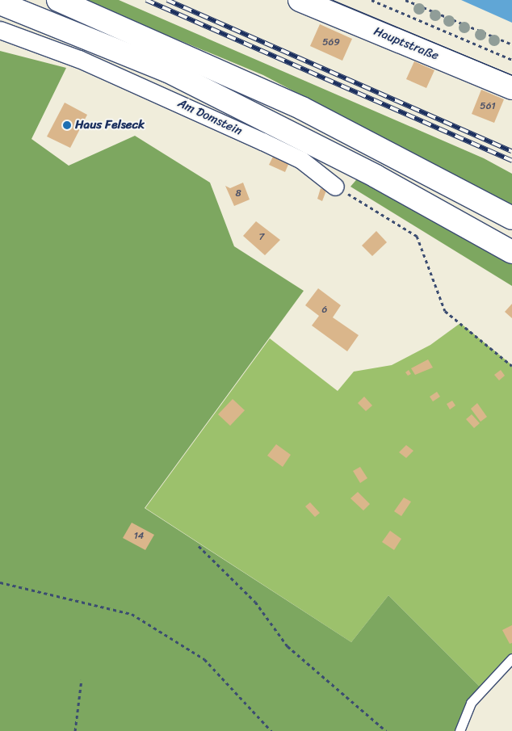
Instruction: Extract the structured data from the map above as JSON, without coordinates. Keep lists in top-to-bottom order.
{
  "streets": {
    "main road": ["Hauptstraße"],
    "street": ["Am Domstein"]
  },
  "places": ["Haus Felseck"],
  "house_numbers": [
    "569",
    "561",
    "8",
    "7",
    "6",
    "14"
  ]
}
